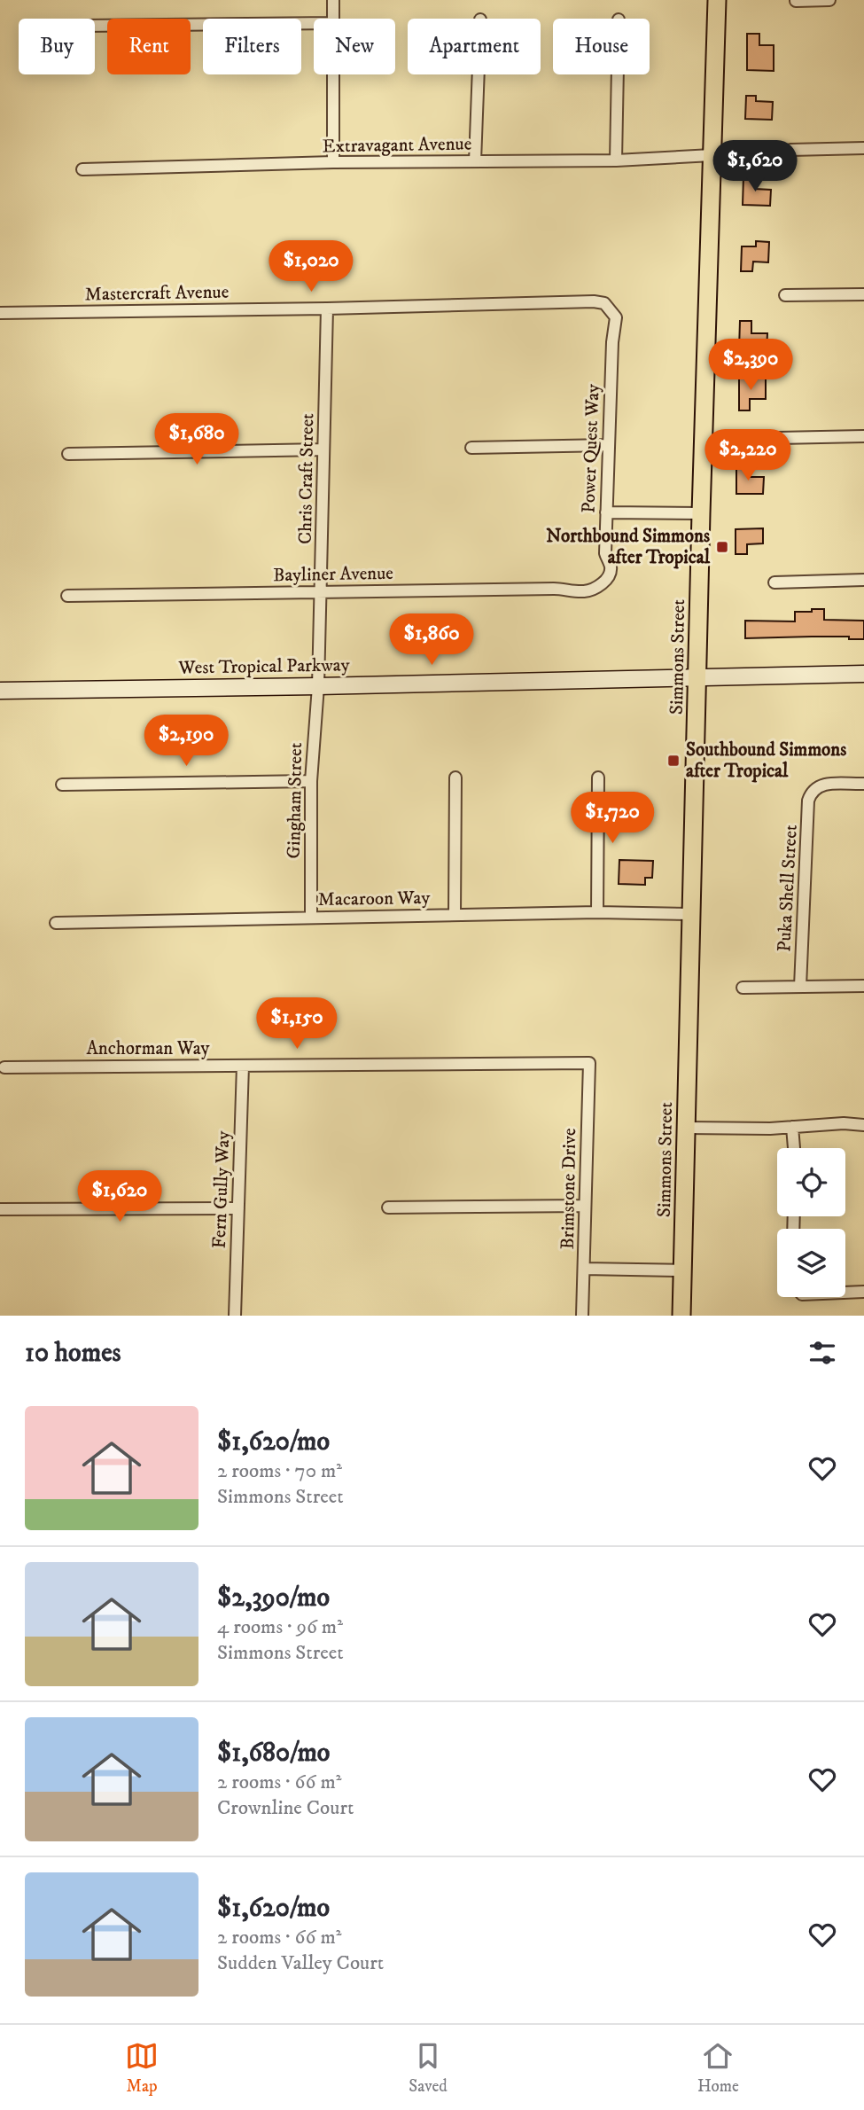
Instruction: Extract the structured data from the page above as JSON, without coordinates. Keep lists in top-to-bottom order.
{
  "streets": {
    "main road": ["Simmons Street", "West Tropical Parkway"],
    "street": [
      "Extravagant Avenue",
      "Mastercraft Avenue",
      "Power Quest Way",
      "Chris Craft Street",
      "Bayliner Avenue",
      "Gingham Street",
      "Puka Shell Street",
      "Macaroon Way",
      "Anchorman Way",
      "Brimstone Drive",
      "Fern Gully Way"
    ]
  },
  "crossings": [
    ["Extravagant Avenue", "Simmons Street"],
    ["Mastercraft Avenue", "Power Quest Way"],
    ["Mastercraft Avenue", "Chris Craft Street"],
    ["Power Quest Way", "Bayliner Avenue"],
    ["Chris Craft Street", "Bayliner Avenue"],
    ["Chris Craft Street", "West Tropical Parkway"],
    ["Chris Craft Street", "Gingham Street"],
    ["Simmons Street", "West Tropical Parkway"],
    ["Simmons Street", "Macaroon Way"],
    ["West Tropical Parkway", "Gingham Street"],
    ["Gingham Street", "Macaroon Way"],
    ["Anchorman Way", "Brimstone Drive"],
    ["Anchorman Way", "Fern Gully Way"]
  ],
  "places": {
    "transit": ["Northbound Simmons after Tropical", "Southbound Simmons after Tropical"]
  },
  "page": {
    "chip": [
      "Buy",
      "Rent",
      "Filters",
      "New",
      "Apartment",
      "House"
    ],
    "price": [
      "$1,620",
      "$1,020",
      "$2,390",
      "$1,680",
      "$2,220",
      "$1,860",
      "$2,190",
      "$1,720",
      "$1,150",
      "$1,620"
    ],
    "heading": "10 homes",
    "list": [
      {
        "name": "$1,620/mo",
        "note": "2 rooms · 70 m² · Simmons Street"
      },
      {
        "name": "$2,390/mo",
        "note": "4 rooms · 96 m² · Simmons Street"
      },
      {
        "name": "$1,680/mo",
        "note": "2 rooms · 66 m² · Crownline Court"
      },
      {
        "name": "$1,620/mo",
        "note": "2 rooms · 66 m² · Sudden Valley Court"
      }
    ],
    "tabs": ["Map", "Saved", "Home"]
  }
}
